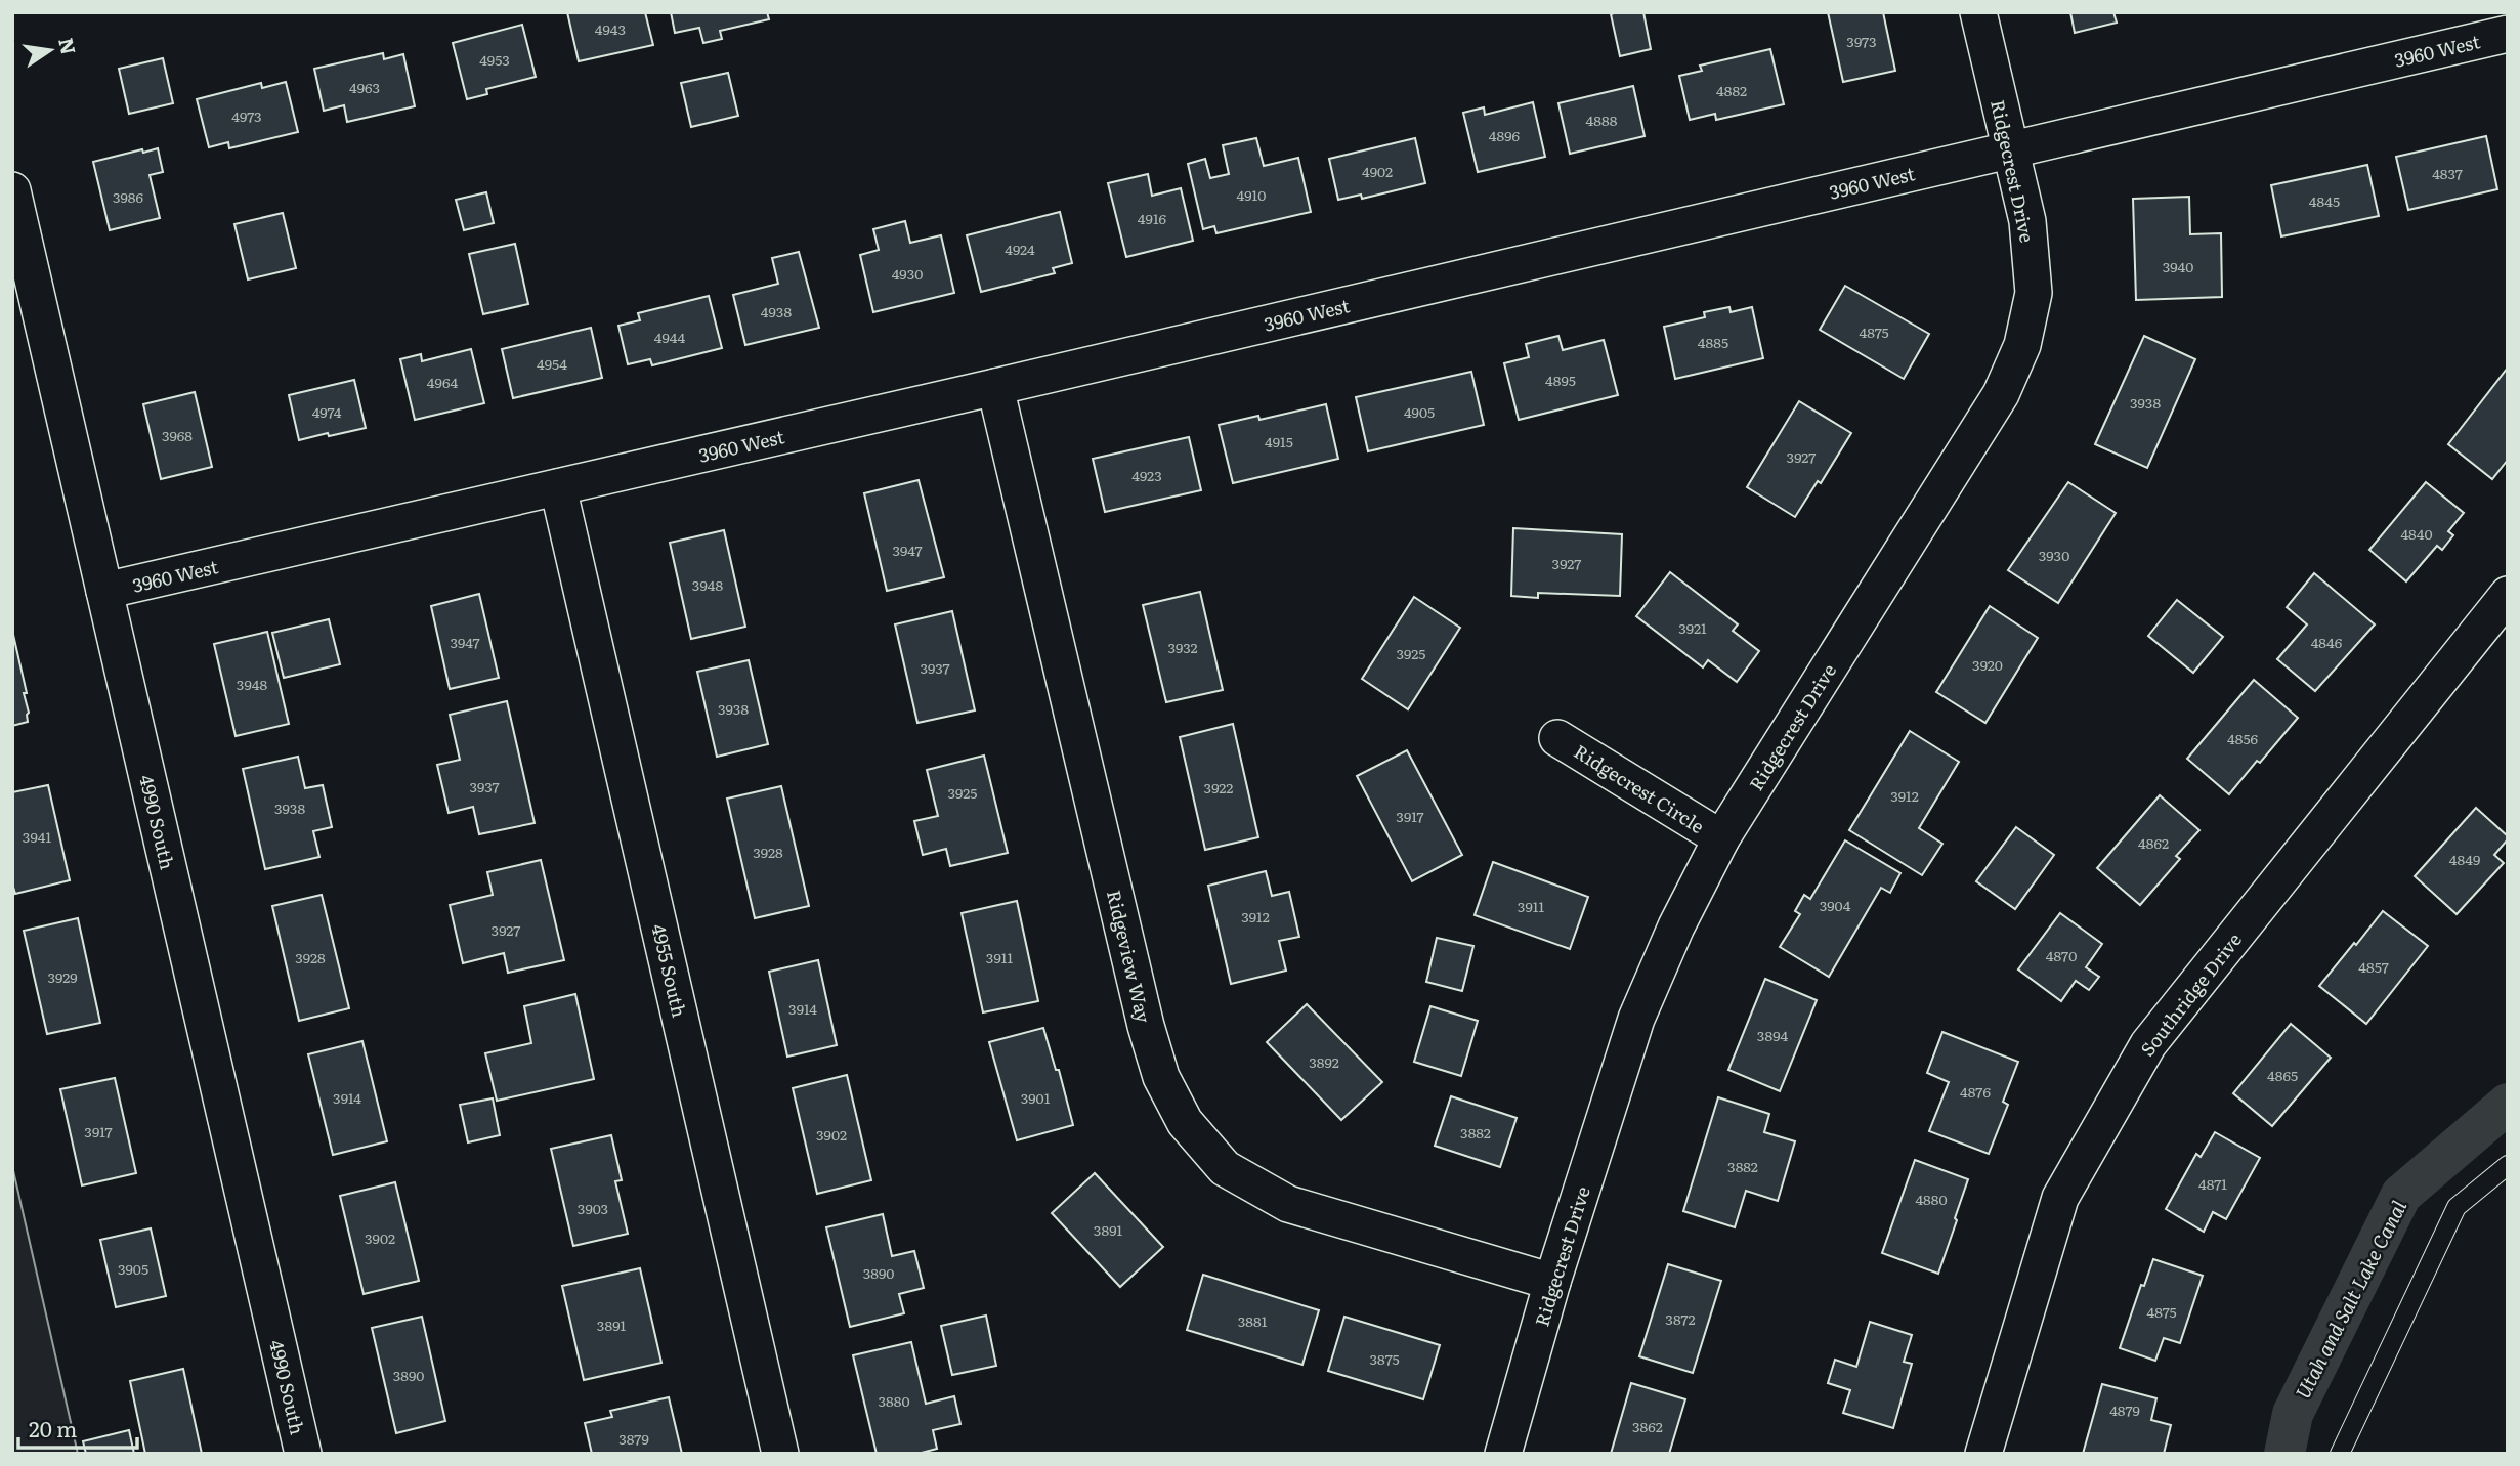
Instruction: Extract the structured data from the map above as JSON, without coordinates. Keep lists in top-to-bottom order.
{
  "streets": {
    "street": [
      "3960 West",
      "Ridgecrest Drive",
      "Ridgecrest Circle",
      "4990 South",
      "Ridgeview Way",
      "4955 South",
      "Southridge Drive"
    ]
  },
  "crossings": [
    ["3960 West", "Ridgecrest Drive"],
    ["3960 West", "4990 South"],
    ["3960 West", "Ridgeview Way"],
    ["3960 West", "4955 South"],
    ["Ridgecrest Drive", "Ridgecrest Circle"],
    ["Ridgecrest Drive", "Ridgeview Way"]
  ],
  "water": ["Utah and Salt Lake Canal"],
  "house_numbers": [
    "4943",
    "3973",
    "4953",
    "4963",
    "4882",
    "4973",
    "4888",
    "4896",
    "4902",
    "4837",
    "4910",
    "3986",
    "4845",
    "4916",
    "4924",
    "3940",
    "4930",
    "4938",
    "4875",
    "4944",
    "4885",
    "4954",
    "4895",
    "4964",
    "3938",
    "4974",
    "4905",
    "3968",
    "4915",
    "3927",
    "4923",
    "4840",
    "3947",
    "3930",
    "3927",
    "3948",
    "3921",
    "3947",
    "4846",
    "3932",
    "3925",
    "3920",
    "3937",
    "3948",
    "3938",
    "4856",
    "3937",
    "3922",
    "3925",
    "3912",
    "3938",
    "3917",
    "3941",
    "4862",
    "3928",
    "4849",
    "3904",
    "3911",
    "3912",
    "3927",
    "4870",
    "3928",
    "3911",
    "4857",
    "3929",
    "3914",
    "3894",
    "3892",
    "4865",
    "4876",
    "3914",
    "3901",
    "3917",
    "3882",
    "3902",
    "3882",
    "4871",
    "4880",
    "3903",
    "3891",
    "3902",
    "3905",
    "3890",
    "4875",
    "3872",
    "3881",
    "3891",
    "3875",
    "3890",
    "3880",
    "4879",
    "3862",
    "3879"
  ],
  "scale_bar": "20 m",
  "north": "right"
}
